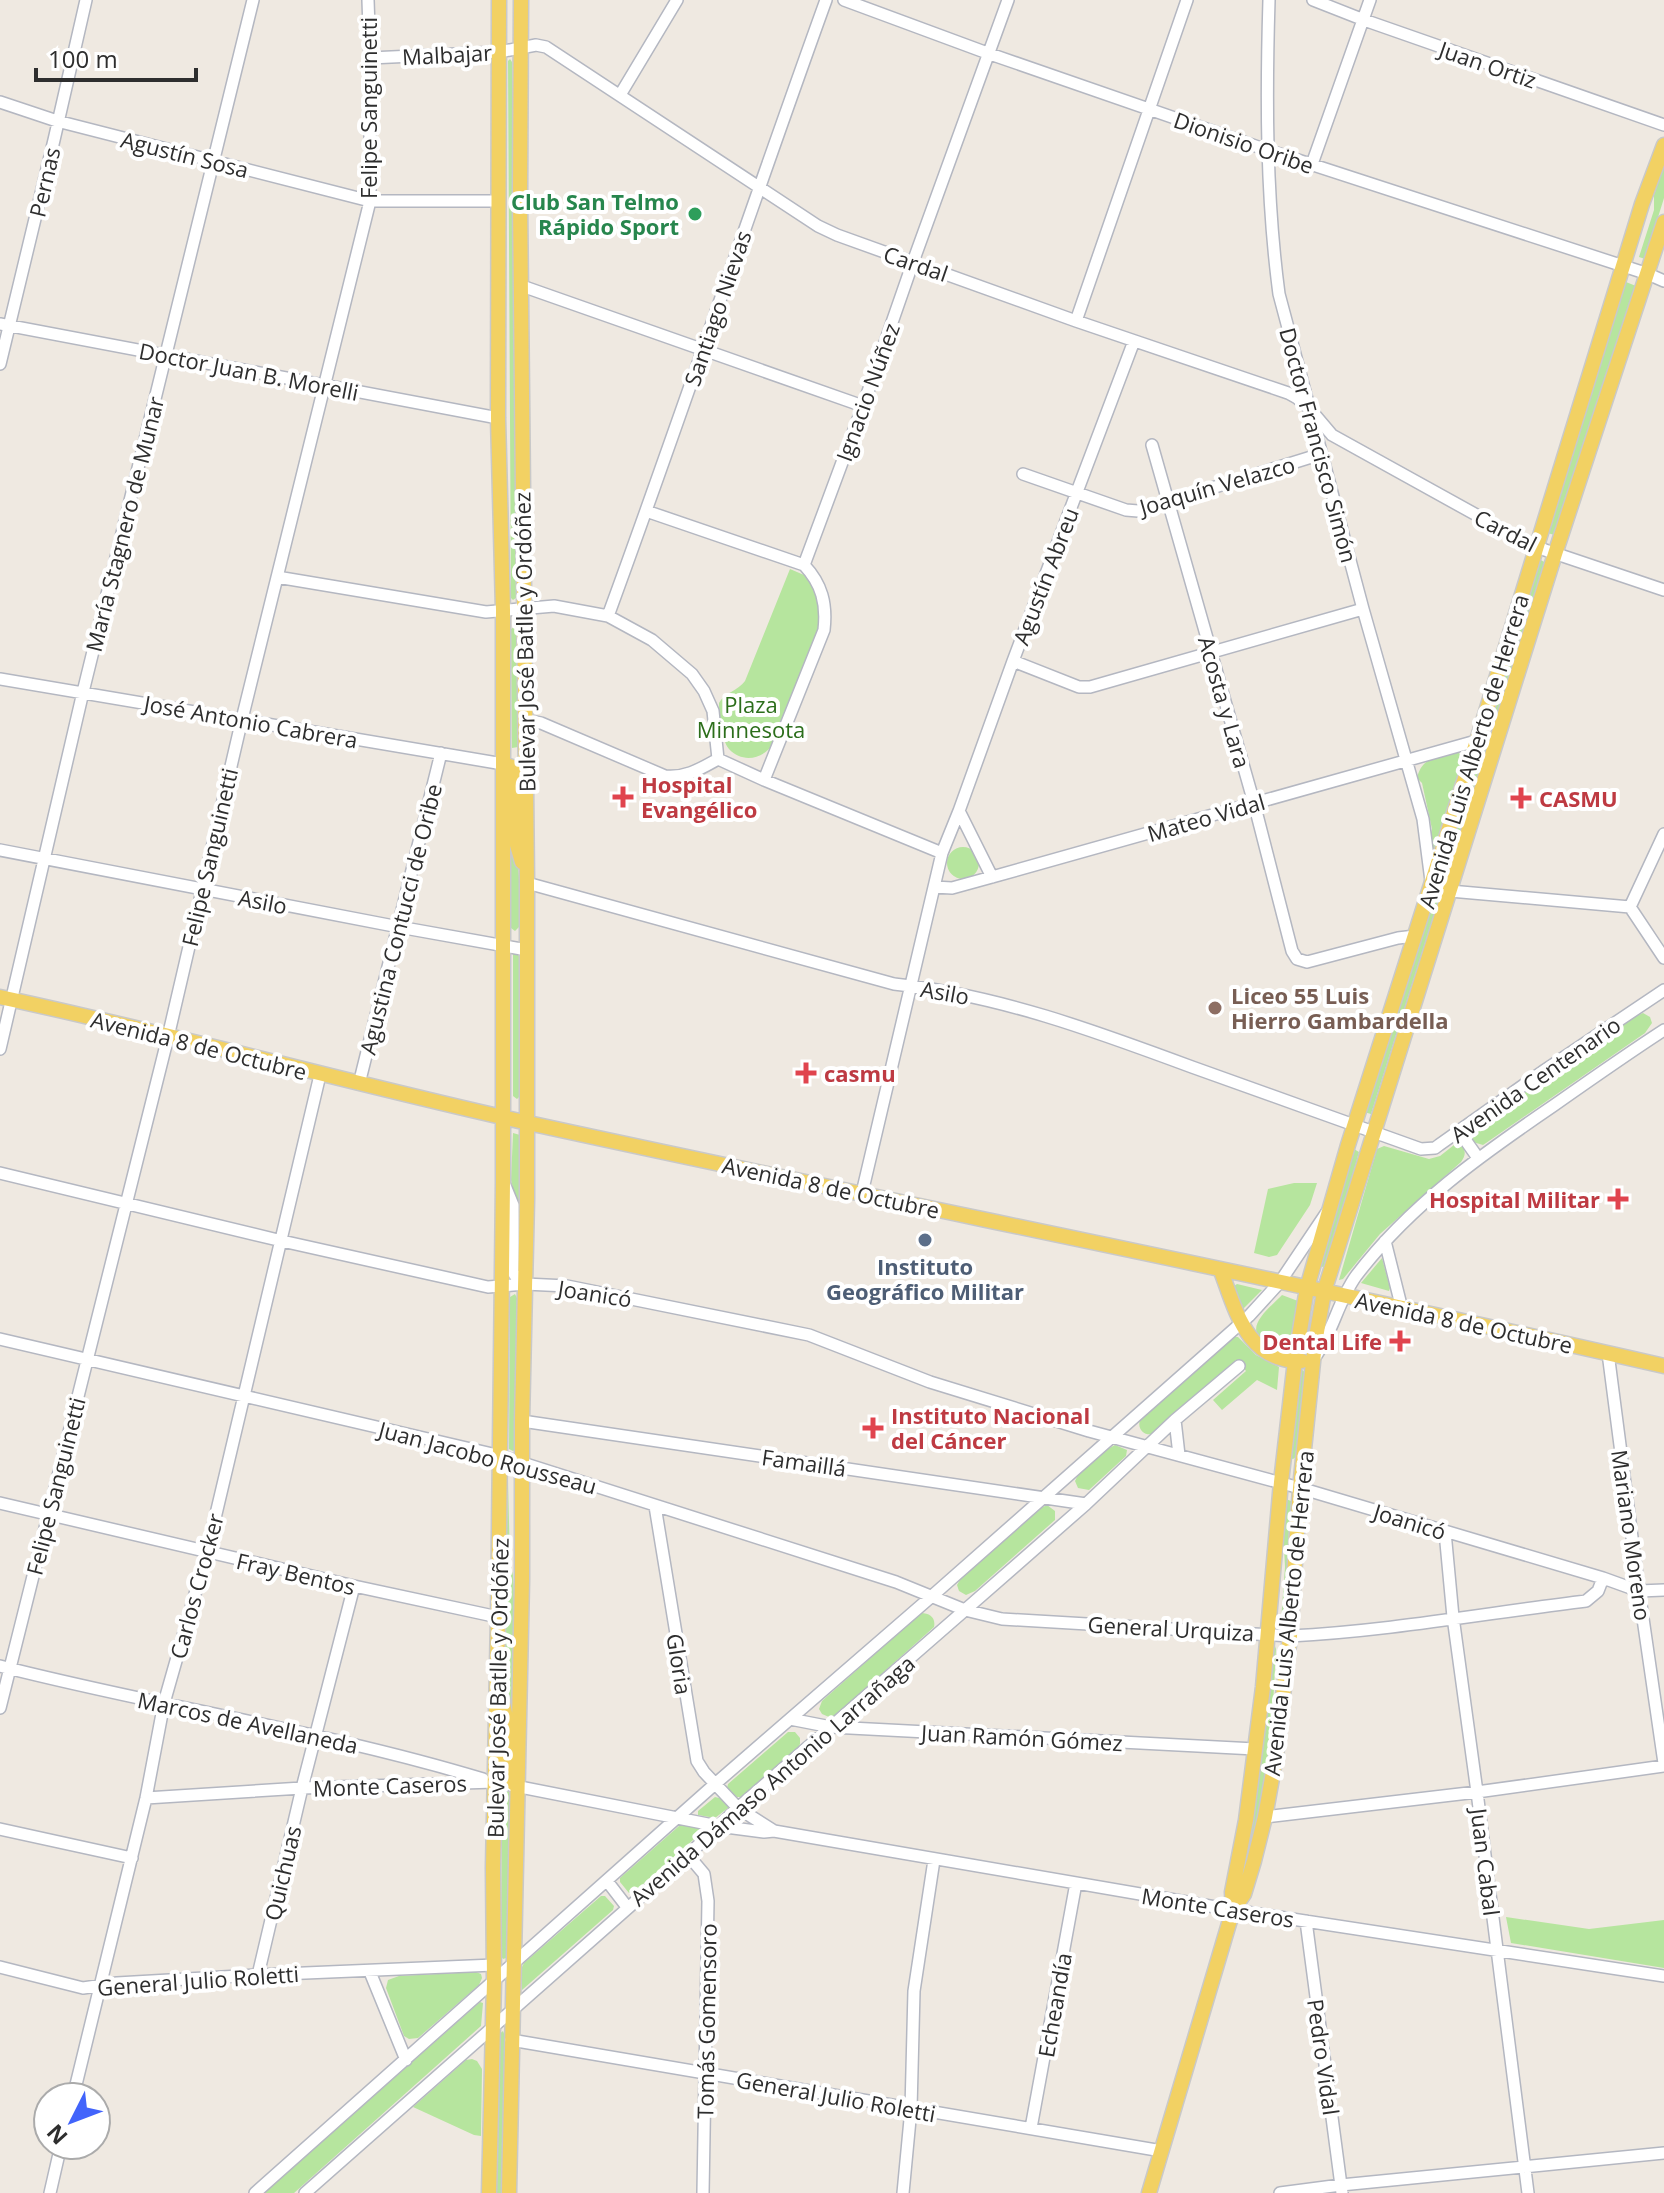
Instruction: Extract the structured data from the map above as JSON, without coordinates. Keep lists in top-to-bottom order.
{
  "streets": {
    "main road": ["Bulevar José Batlle y Ordóñez", "Avenida Luis Alberto de Herrera", "Avenida 8 de Octubre"],
    "street": [
      "Malbajar",
      "Juan Ortiz",
      "Felipe Sanguinetti",
      "Dionisio Oribe",
      "Agustín Sosa",
      "Pernas",
      "Cardal",
      "Santiago Nievas",
      "Doctor Juan B. Morelli",
      "Ignacio Núñez",
      "Doctor Francisco Simón",
      "Joaquín Velazco",
      "María Stagnero de Munar",
      "Agustín Abreu",
      "Acosta y Lara",
      "José Antonio Cabrera",
      "Mateo Vidal",
      "Asilo",
      "Agustina Contucci de Oribe",
      "Avenida Centenario",
      "Joanicó",
      "Juan Jacobo Rousseau",
      "Famaillá",
      "Mariano Moreno",
      "Fray Bentos",
      "Carlos Crocker",
      "General Urquiza",
      "Gloria",
      "Marcos de Avellaneda",
      "Juan Ramón Gómez",
      "Avenida Dámaso Antonio Larrañaga",
      "Monte Caseros",
      "Juan Cabal",
      "Quichuas",
      "General Julio Roletti",
      "Echeandía",
      "Tomás Gomensoro",
      "Pedro Vidal"
    ]
  },
  "crossings": [
    ["Malbajar", "Felipe Sanguinetti"],
    ["Malbajar", "Cardal"],
    ["Malbajar", "Bulevar José Batlle y Ordóñez"],
    ["Felipe Sanguinetti", "Agustín Sosa"],
    ["Felipe Sanguinetti", "Doctor Juan B. Morelli"],
    ["Felipe Sanguinetti", "José Antonio Cabrera"],
    ["Felipe Sanguinetti", "Asilo"],
    ["Felipe Sanguinetti", "Avenida 8 de Octubre"],
    ["Felipe Sanguinetti", "Joanicó"],
    ["Felipe Sanguinetti", "Juan Jacobo Rousseau"],
    ["Felipe Sanguinetti", "Fray Bentos"],
    ["Felipe Sanguinetti", "Marcos de Avellaneda"],
    ["Dionisio Oribe", "Ignacio Núñez"],
    ["Dionisio Oribe", "Doctor Francisco Simón"],
    ["Dionisio Oribe", "Avenida Luis Alberto de Herrera"],
    ["Agustín Sosa", "Pernas"],
    ["Agustín Sosa", "María Stagnero de Munar"],
    ["Agustín Sosa", "Bulevar José Batlle y Ordóñez"],
    ["Pernas", "Doctor Juan B. Morelli"],
    ["Cardal", "Santiago Nievas"],
    ["Cardal", "Ignacio Núñez"],
    ["Cardal", "Doctor Francisco Simón"],
    ["Cardal", "Agustín Abreu"],
    ["Cardal", "Bulevar José Batlle y Ordóñez"],
    ["Cardal", "Avenida Luis Alberto de Herrera"],
    ["Doctor Juan B. Morelli", "María Stagnero de Munar"],
    ["Doctor Juan B. Morelli", "Bulevar José Batlle y Ordóñez"],
    ["Doctor Francisco Simón", "Joaquín Velazco"],
    ["Doctor Francisco Simón", "Avenida Luis Alberto de Herrera"],
    ["Doctor Francisco Simón", "Mateo Vidal"],
    ["Joaquín Velazco", "Agustín Abreu"],
    ["Joaquín Velazco", "Acosta y Lara"],
    ["María Stagnero de Munar", "José Antonio Cabrera"],
    ["María Stagnero de Munar", "Asilo"],
    ["María Stagnero de Munar", "Avenida 8 de Octubre"],
    ["Agustín Abreu", "Mateo Vidal"],
    ["Agustín Abreu", "Asilo"],
    ["Agustín Abreu", "Avenida 8 de Octubre"],
    ["Bulevar José Batlle y Ordóñez", "José Antonio Cabrera"],
    ["Bulevar José Batlle y Ordóñez", "Asilo"],
    ["Bulevar José Batlle y Ordóñez", "Avenida 8 de Octubre"],
    ["Bulevar José Batlle y Ordóñez", "Joanicó"],
    ["Bulevar José Batlle y Ordóñez", "Juan Jacobo Rousseau"],
    ["Bulevar José Batlle y Ordóñez", "Famaillá"],
    ["Bulevar José Batlle y Ordóñez", "Fray Bentos"],
    ["Bulevar José Batlle y Ordóñez", "Marcos de Avellaneda"],
    ["Bulevar José Batlle y Ordóñez", "Avenida Dámaso Antonio Larrañaga"],
    ["Bulevar José Batlle y Ordóñez", "Monte Caseros"],
    ["Bulevar José Batlle y Ordóñez", "General Julio Roletti"],
    ["Acosta y Lara", "Avenida Luis Alberto de Herrera"],
    ["Acosta y Lara", "Mateo Vidal"],
    ["José Antonio Cabrera", "Agustina Contucci de Oribe"],
    ["Avenida Luis Alberto de Herrera", "Mateo Vidal"],
    ["Avenida Luis Alberto de Herrera", "Asilo"],
    ["Avenida Luis Alberto de Herrera", "Avenida 8 de Octubre"],
    ["Avenida Luis Alberto de Herrera", "Avenida Centenario"],
    ["Avenida Luis Alberto de Herrera", "Joanicó"],
    ["Avenida Luis Alberto de Herrera", "General Urquiza"],
    ["Avenida Luis Alberto de Herrera", "Juan Ramón Gómez"],
    ["Avenida Luis Alberto de Herrera", "Avenida Dámaso Antonio Larrañaga"],
    ["Avenida Luis Alberto de Herrera", "Monte Caseros"],
    ["Avenida Luis Alberto de Herrera", "General Julio Roletti"],
    ["Asilo", "Agustina Contucci de Oribe"],
    ["Asilo", "Avenida Centenario"],
    ["Agustina Contucci de Oribe", "Avenida 8 de Octubre"],
    ["Avenida 8 de Octubre", "Avenida Centenario"],
    ["Avenida 8 de Octubre", "Mariano Moreno"],
    ["Avenida 8 de Octubre", "Carlos Crocker"],
    ["Avenida 8 de Octubre", "Avenida Dámaso Antonio Larrañaga"],
    ["Joanicó", "Mariano Moreno"],
    ["Joanicó", "Carlos Crocker"],
    ["Joanicó", "General Urquiza"],
    ["Joanicó", "Avenida Dámaso Antonio Larrañaga"],
    ["Joanicó", "Juan Cabal"],
    ["Juan Jacobo Rousseau", "Carlos Crocker"],
    ["Juan Jacobo Rousseau", "General Urquiza"],
    ["Juan Jacobo Rousseau", "Gloria"],
    ["Juan Jacobo Rousseau", "Avenida Dámaso Antonio Larrañaga"],
    ["Famaillá", "Avenida Dámaso Antonio Larrañaga"],
    ["Fray Bentos", "Carlos Crocker"],
    ["Fray Bentos", "Quichuas"],
    ["Carlos Crocker", "Marcos de Avellaneda"],
    ["Carlos Crocker", "Monte Caseros"],
    ["Carlos Crocker", "General Julio Roletti"],
    ["General Urquiza", "Avenida Dámaso Antonio Larrañaga"],
    ["General Urquiza", "Juan Cabal"],
    ["Gloria", "Avenida Dámaso Antonio Larrañaga"],
    ["Gloria", "Monte Caseros"],
    ["Marcos de Avellaneda", "Monte Caseros"],
    ["Marcos de Avellaneda", "Quichuas"],
    ["Juan Ramón Gómez", "Avenida Dámaso Antonio Larrañaga"],
    ["Avenida Dámaso Antonio Larrañaga", "Monte Caseros"],
    ["Avenida Dámaso Antonio Larrañaga", "Tomás Gomensoro"],
    ["Monte Caseros", "Juan Cabal"],
    ["Monte Caseros", "Quichuas"],
    ["Monte Caseros", "Echeandía"],
    ["Monte Caseros", "Pedro Vidal"],
    ["Quichuas", "General Julio Roletti"],
    ["General Julio Roletti", "Echeandía"],
    ["General Julio Roletti", "Tomás Gomensoro"]
  ],
  "parks": ["Plaza Minnesota"],
  "places": {
    "other": ["Club San Telmo Rápido Sport", "Liceo 55 Luis Hierro Gambardella", "Instituto Geográfico Militar"],
    "health": [
      "Hospital Evangélico",
      "CASMU",
      "casmu",
      "Hospital Militar",
      "Dental Life",
      "Instituto Nacional del Cáncer"
    ]
  },
  "scale_bar": "100 m",
  "north": "bottom left"
}
